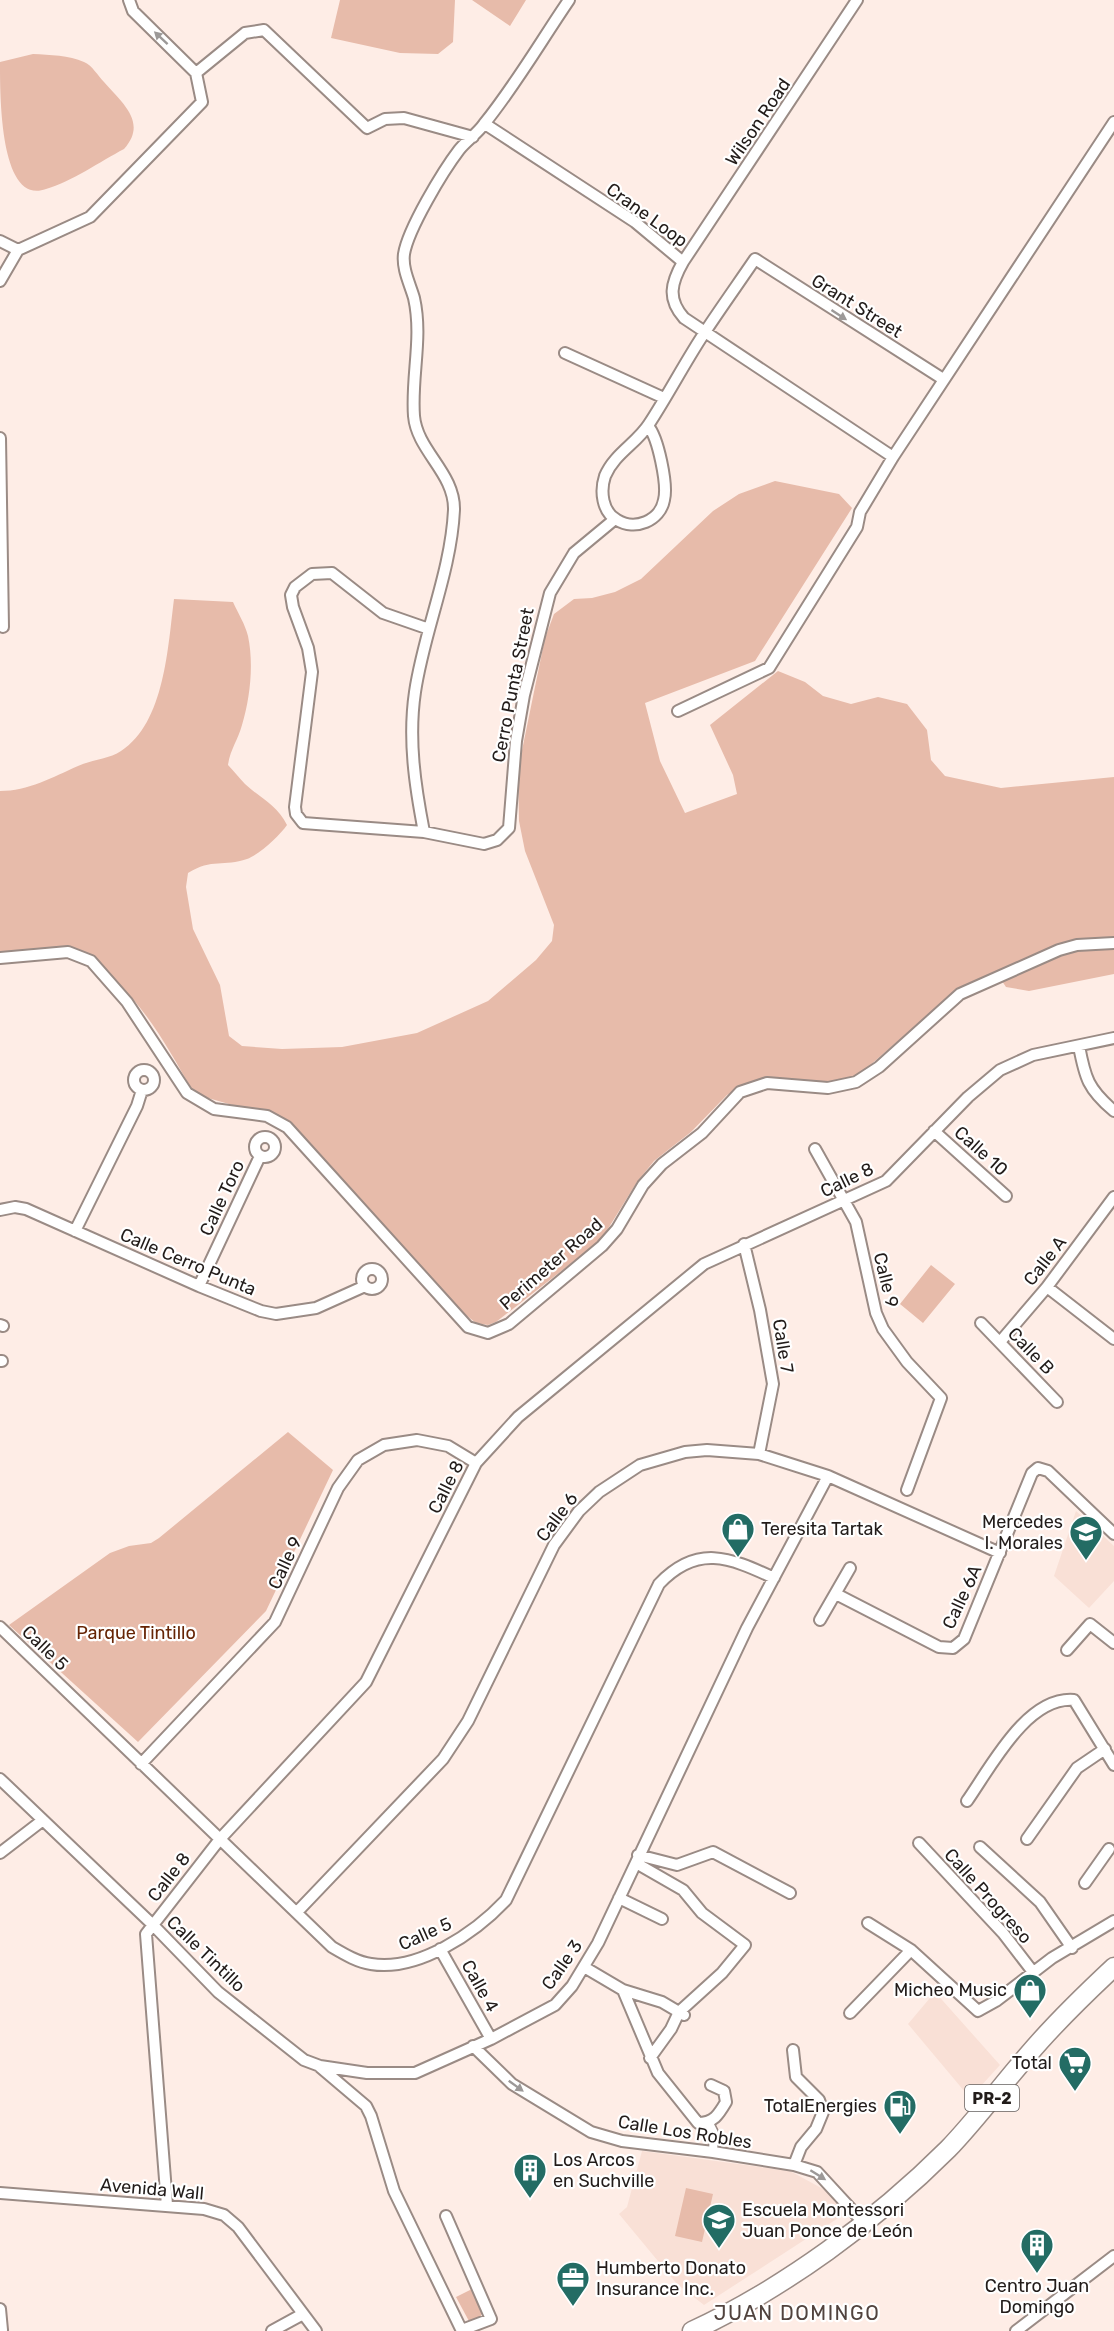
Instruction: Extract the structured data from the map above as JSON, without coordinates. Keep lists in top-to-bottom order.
{
  "streets": {
    "main road": ["PR-2"],
    "street": [
      "Wilson Road",
      "Crane Loop",
      "Grant Street",
      "Cerro Punta Street",
      "Calle 10",
      "Calle 8",
      "Calle Toro",
      "Calle A",
      "Calle Cerro Punta",
      "Perimeter Road",
      "Calle 9",
      "Calle 7",
      "Calle B",
      "Calle 6",
      "Calle 6A",
      "Calle 5",
      "Calle Progreso",
      "Calle Tintillo",
      "Calle 3",
      "Calle 4",
      "Calle Los Robles",
      "Avenida Wall"
    ]
  },
  "crossings": [
    ["Wilson Road", "Crane Loop"],
    ["Crane Loop", "Grant Street"],
    ["Calle 10", "Calle 8"],
    ["Calle 8", "Calle 9"],
    ["Calle 8", "Calle 7"],
    ["Calle 8", "Calle 5"],
    ["Calle 8", "Calle Tintillo"],
    ["Calle 8", "Avenida Wall"],
    ["Calle Toro", "Calle Cerro Punta"],
    ["Calle A", "Calle B"],
    ["Calle 9", "Calle 5"],
    ["Calle 7", "Calle 6"],
    ["Calle 6", "Calle 6A"],
    ["Calle 6", "Calle 5"],
    ["Calle 6", "Calle 3"],
    ["Calle 5", "Calle 3"],
    ["Calle 5", "Calle 4"],
    ["Calle Tintillo", "Calle 3"],
    ["Calle 3", "Calle 4"],
    ["Calle 3", "Calle Los Robles"],
    ["PR-2", "Calle Los Robles"]
  ],
  "one_way": ["Calle Los Robles"],
  "districts": ["JUAN DOMINGO"],
  "parks": ["Parque Tintillo"],
  "places": {
    "shop": ["Teresita Tartak", "Micheo Music"],
    "school or university": ["Mercedes I. Morales", "Escuela Montessori Juan Ponce de León"],
    "supermarket": ["Total"],
    "fuel station": ["TotalEnergies"],
    "building": ["Los Arcos en Suchville", "Centro Juan Domingo"],
    "office": ["Humberto Donato Insurance Inc."]
  }
}
